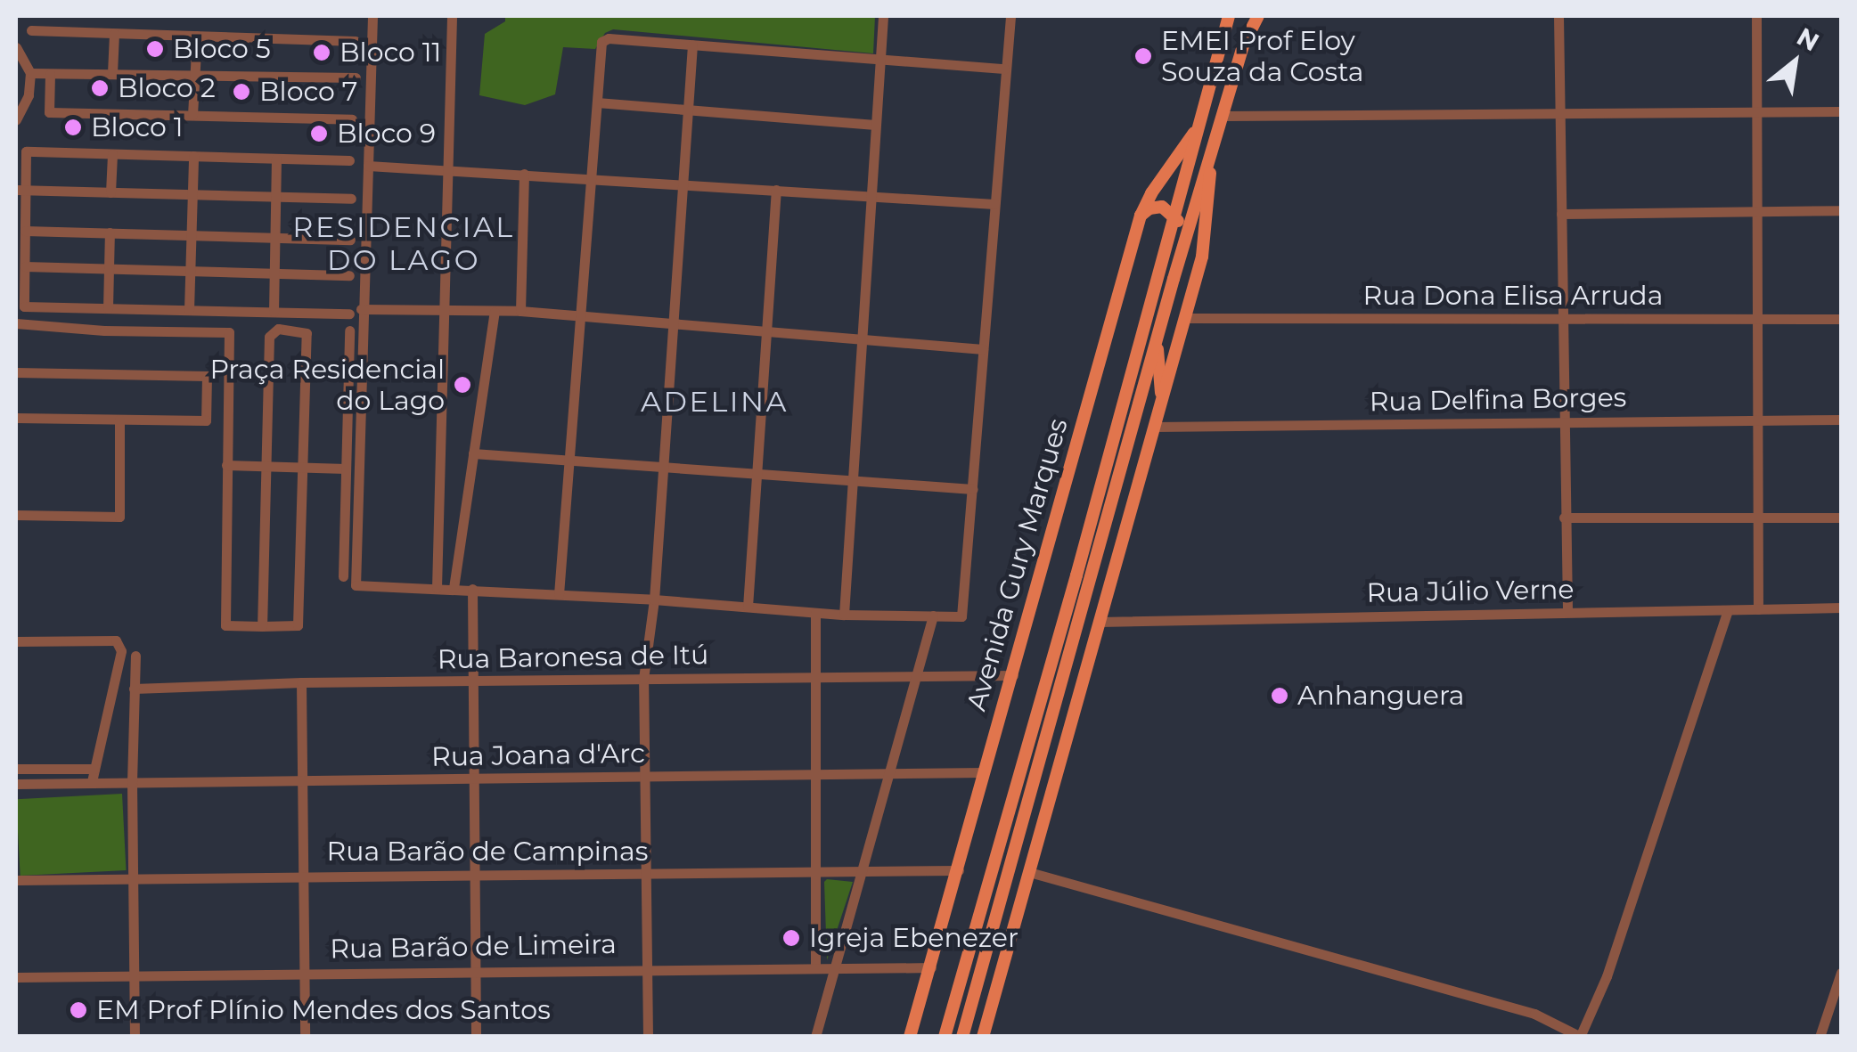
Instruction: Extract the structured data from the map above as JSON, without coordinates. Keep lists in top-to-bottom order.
{
  "streets": {
    "main road": ["Avenida Gury Marques"],
    "street": [
      "Rua Dona Elisa Arruda",
      "Rua Delfina Borges",
      "Rua Júlio Verne",
      "Rua Baronesa de Itú",
      "Rua Joana d'Arc",
      "Rua Barão de Campinas",
      "Rua Barão de Limeira"
    ]
  },
  "crossings": [
    ["Avenida Gury Marques", "Rua Baronesa de Itú"],
    ["Avenida Gury Marques", "Rua Joana d'Arc"],
    ["Avenida Gury Marques", "Rua Barão de Campinas"],
    ["Avenida Gury Marques", "Rua Barão de Limeira"]
  ],
  "districts": ["RESIDENCIAL DO LAGO", "ADELINA"],
  "places": [
    "Bloco 5",
    "Bloco 11",
    "EMEI Prof Eloy Souza da Costa",
    "Bloco 2",
    "Bloco 7",
    "Bloco 1",
    "Bloco 9",
    "Praça Residencial do Lago",
    "Anhanguera",
    "Igreja Ebenezer",
    "EM Prof Plínio Mendes dos Santos"
  ],
  "north": "top right"
}
